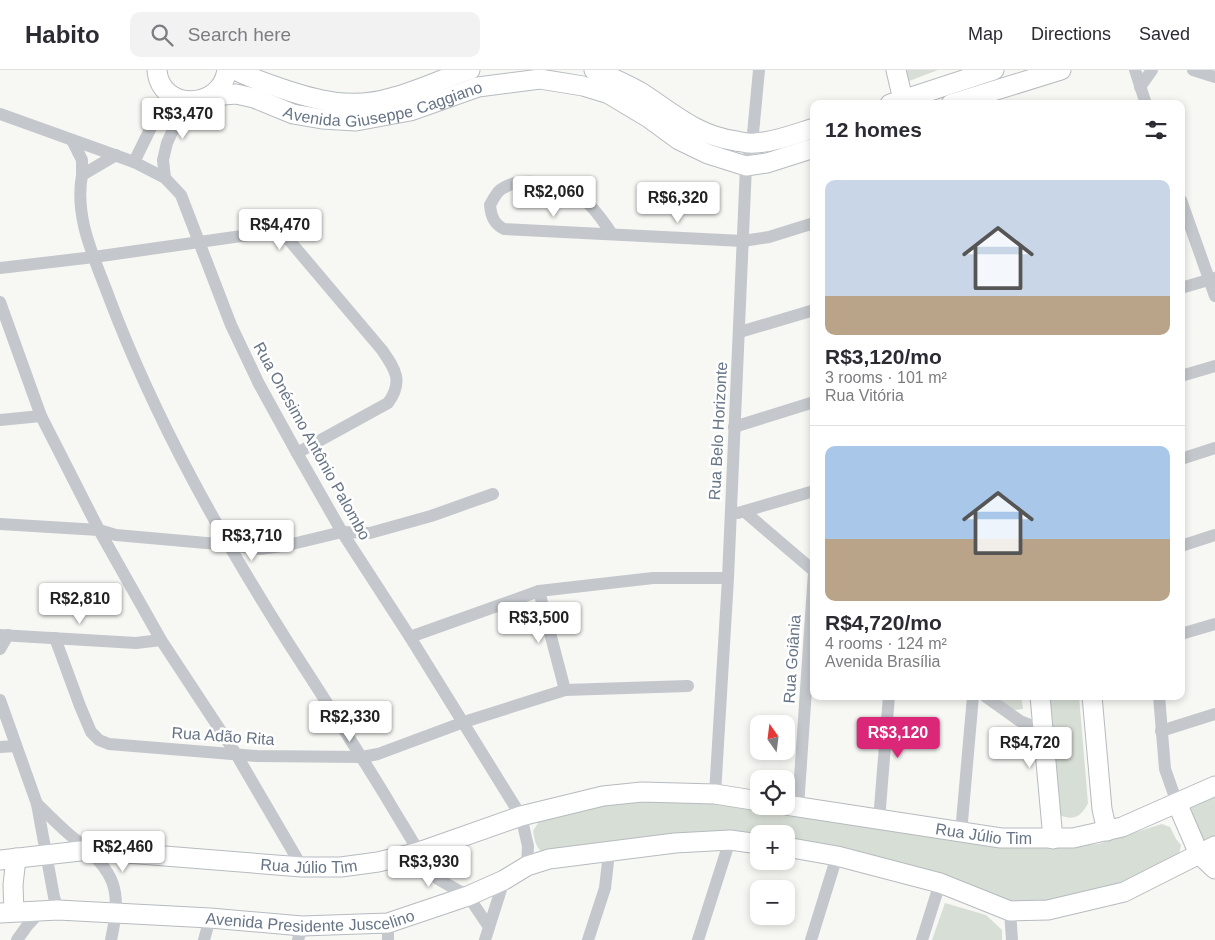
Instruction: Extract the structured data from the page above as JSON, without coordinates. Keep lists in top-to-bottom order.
{
  "streets": {
    "main road": ["Avenida Giuseppe Caggiano", "Rua Júlio Tim", "Avenida Presidente Juscelino"],
    "street": [
      "Rua Belo Horizonte",
      "Rua Onésimo Antônio Palombo",
      "Rua Goiânia",
      "Rua Adão Rita"
    ]
  },
  "crossings": [
    ["Avenida Giuseppe Caggiano", "Rua Belo Horizonte"],
    ["Rua Belo Horizonte", "Rua Júlio Tim"],
    ["Rua Onésimo Antônio Palombo", "Rua Adão Rita"],
    ["Rua Onésimo Antônio Palombo", "Rua Júlio Tim"],
    ["Rua Onésimo Antônio Palombo", "Avenida Presidente Juscelino"]
  ],
  "north": "top",
  "page": {
    "header": "Habito",
    "search": "Search here",
    "nav": ["Map", "Directions", "Saved"],
    "price": [
      "R$3,470",
      "R$2,060",
      "R$6,320",
      "R$4,470",
      "R$3,710",
      "R$2,810",
      "R$3,500",
      "R$2,330",
      "R$3,120",
      "R$4,720",
      "R$2,460",
      "R$3,930"
    ],
    "heading": "12 homes",
    "list": [
      {
        "name": "R$3,120/mo",
        "note": "3 rooms · 101 m² · Rua Vitória"
      },
      {
        "name": "R$4,720/mo",
        "note": "4 rooms · 124 m² · Avenida Brasília"
      }
    ],
    "map_buttons": ["+", "−"]
  }
}
